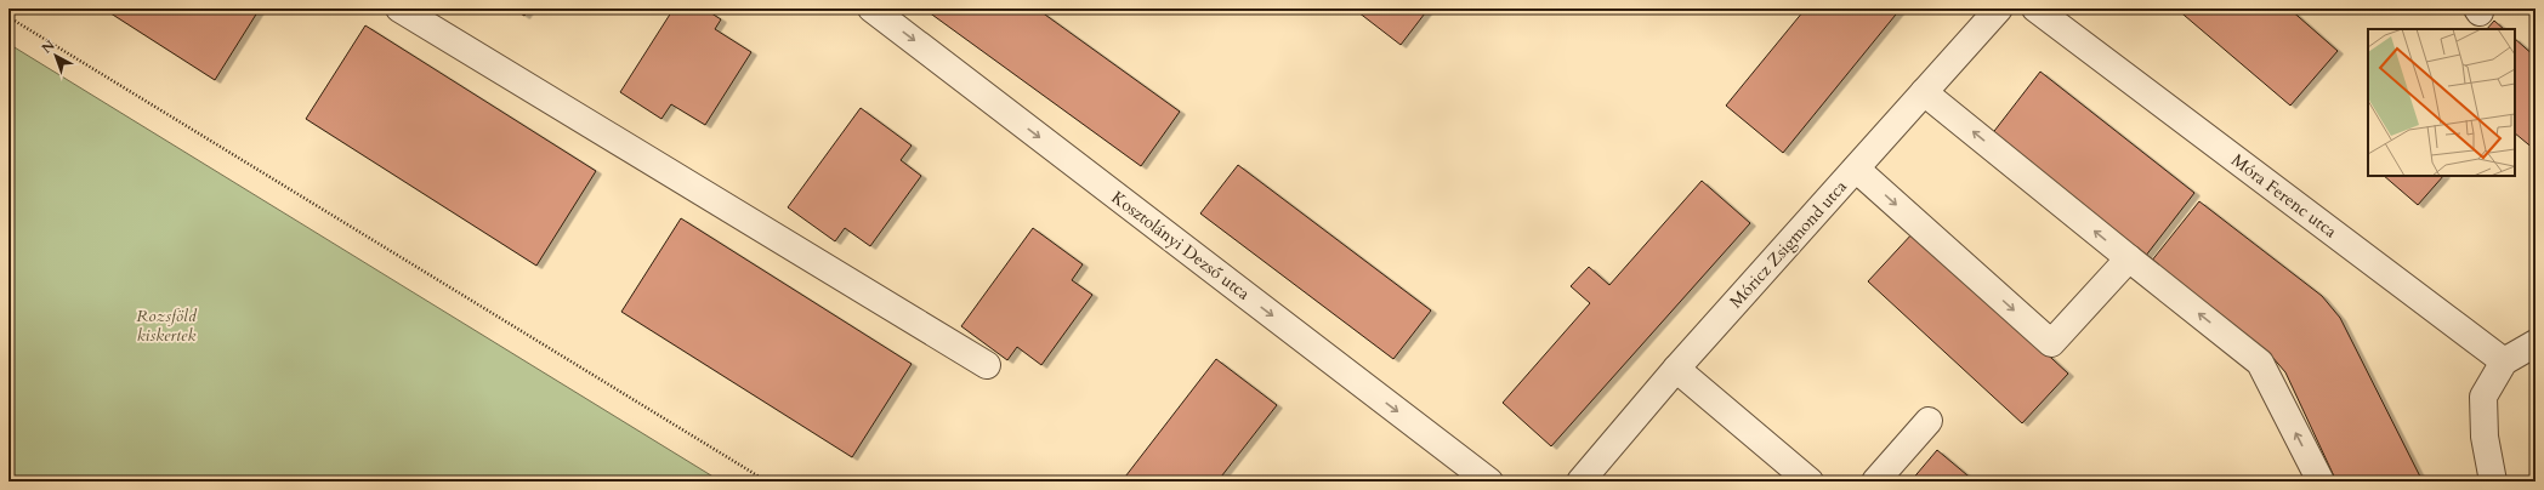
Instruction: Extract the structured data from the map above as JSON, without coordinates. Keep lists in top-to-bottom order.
{
  "streets": {
    "street": ["Móra Ferenc utca", "Móricz Zsigmond utca", "Kosztolányi Dezső utca"]
  },
  "parks": ["Rozsföld kiskertek"],
  "north": "top left"
}
